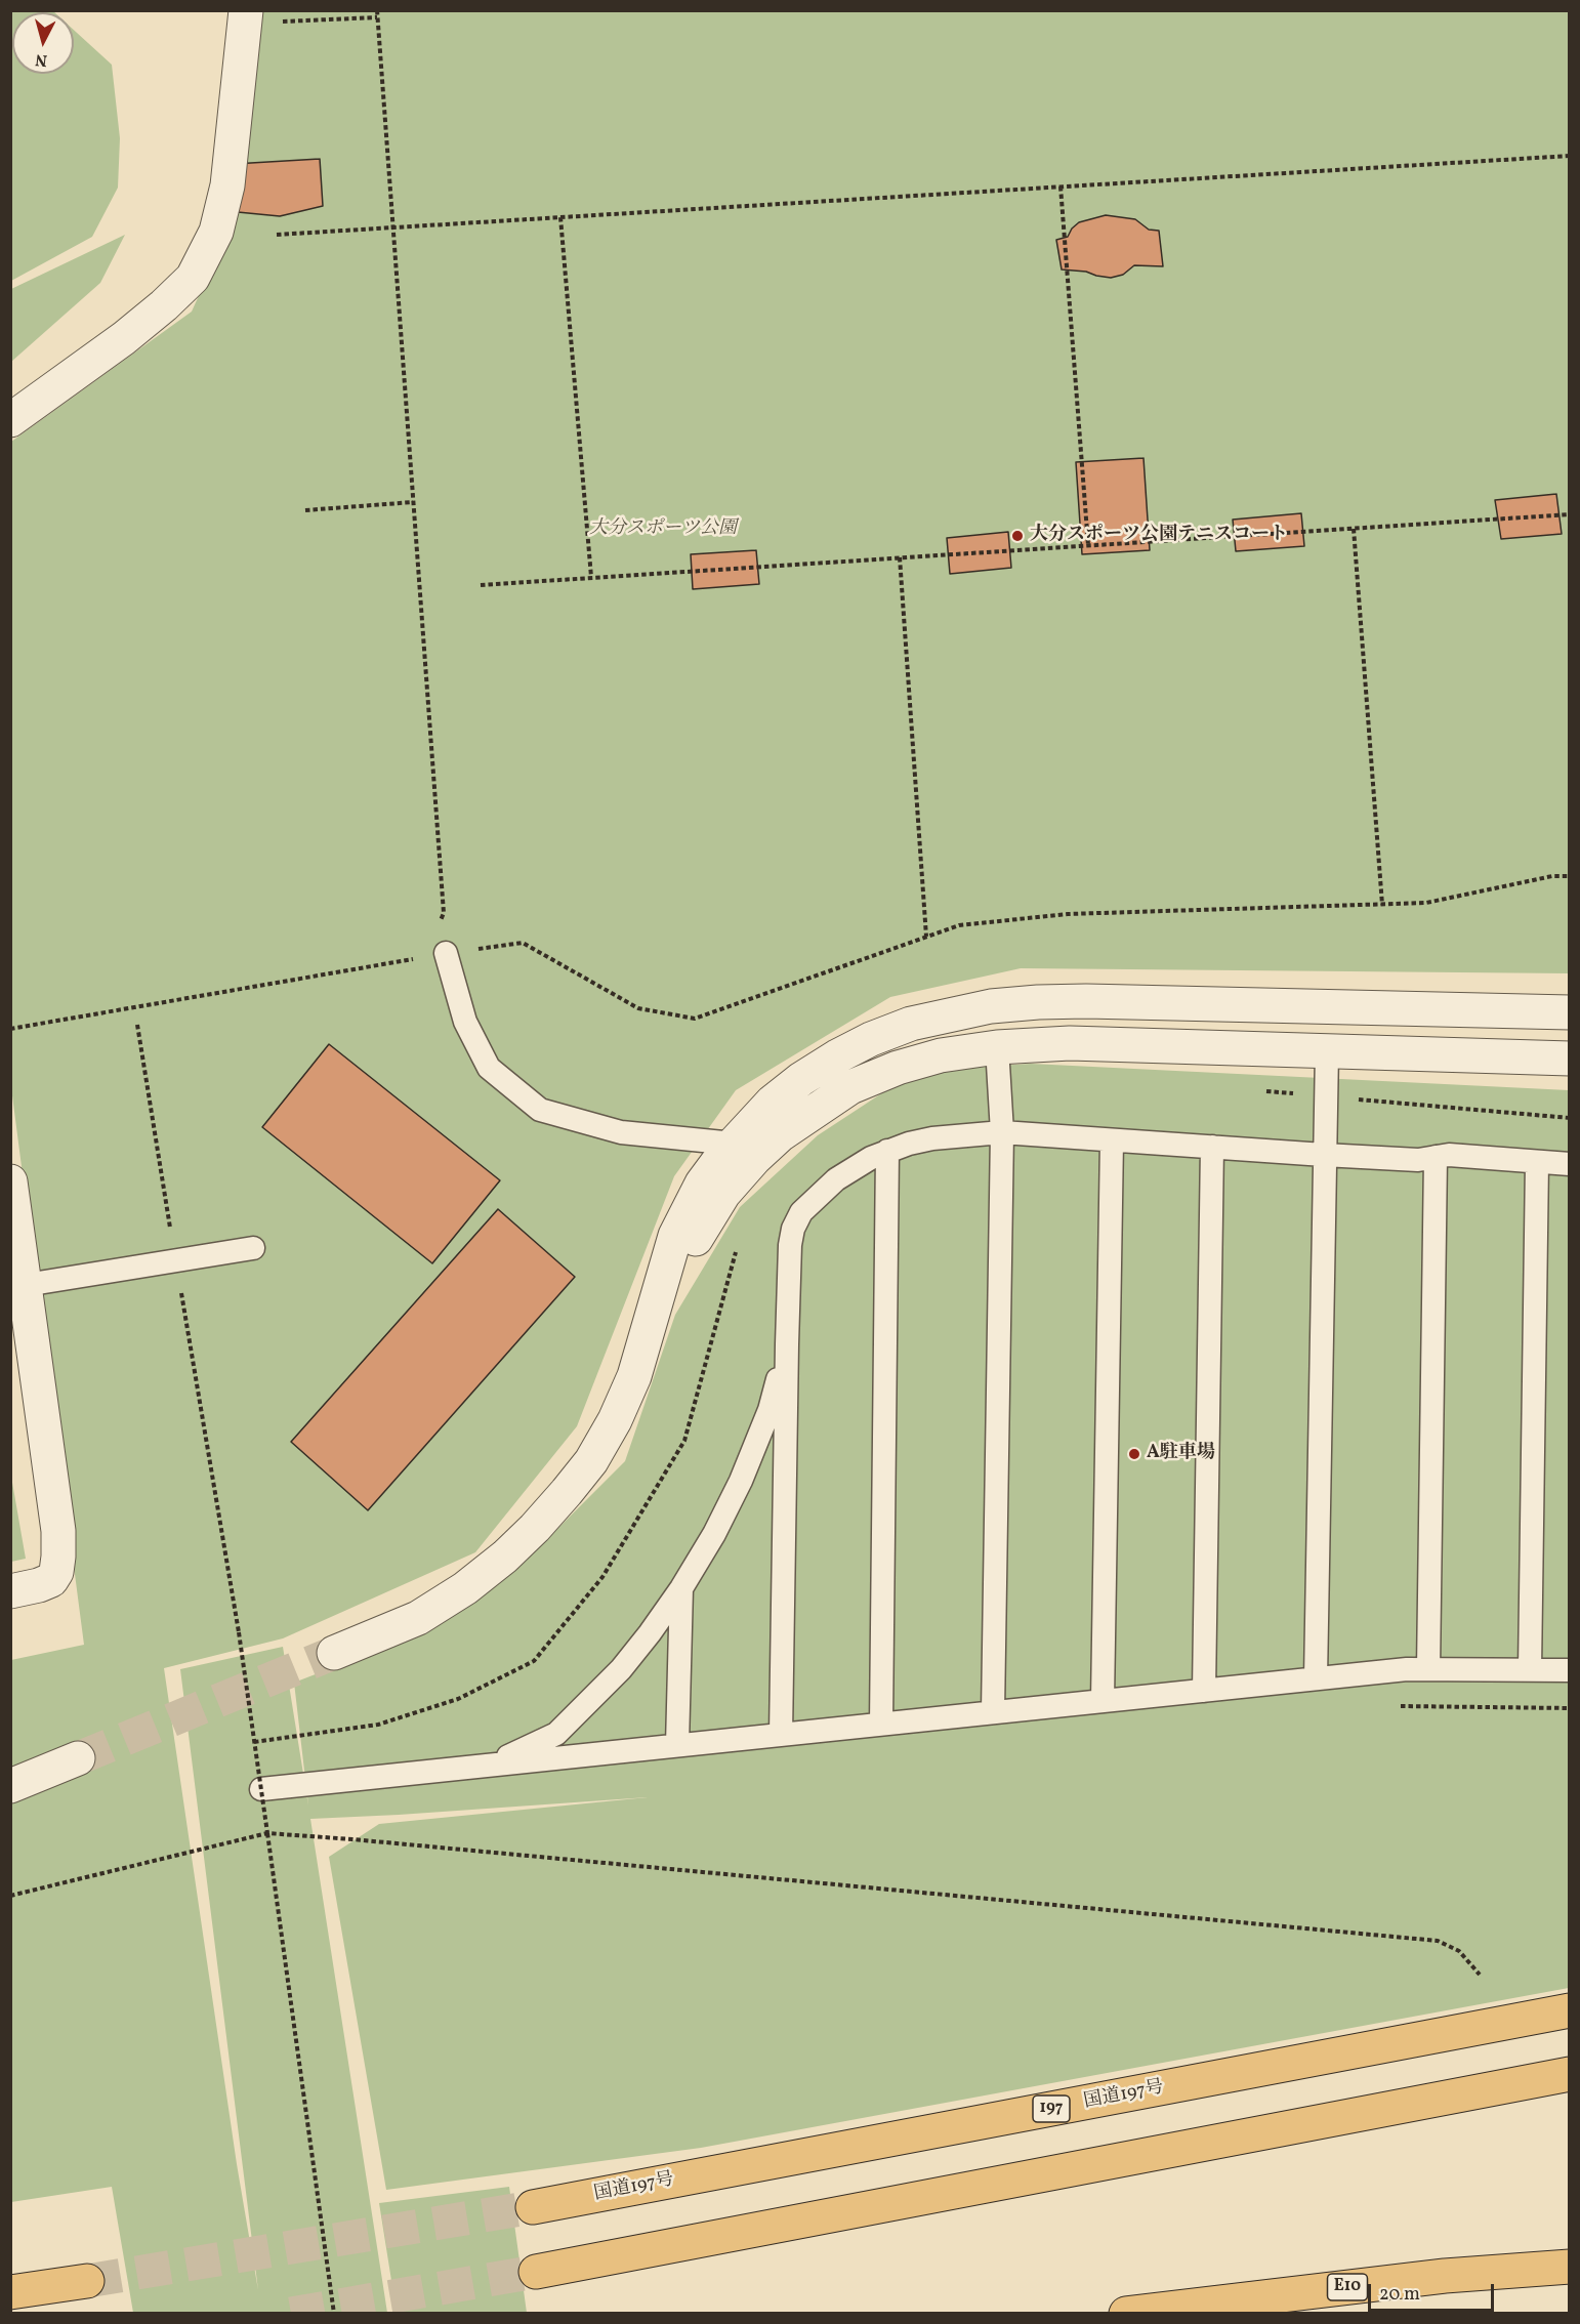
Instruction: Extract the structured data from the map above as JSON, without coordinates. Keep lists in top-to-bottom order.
{
  "streets": {
    "highway": ["国道197号", "197", "E10"]
  },
  "parks": ["大分スポーツ公園"],
  "places": ["大分スポーツ公園テニスコート", "A駐車場"],
  "scale_bar": "20 m",
  "north": "bottom"
}
